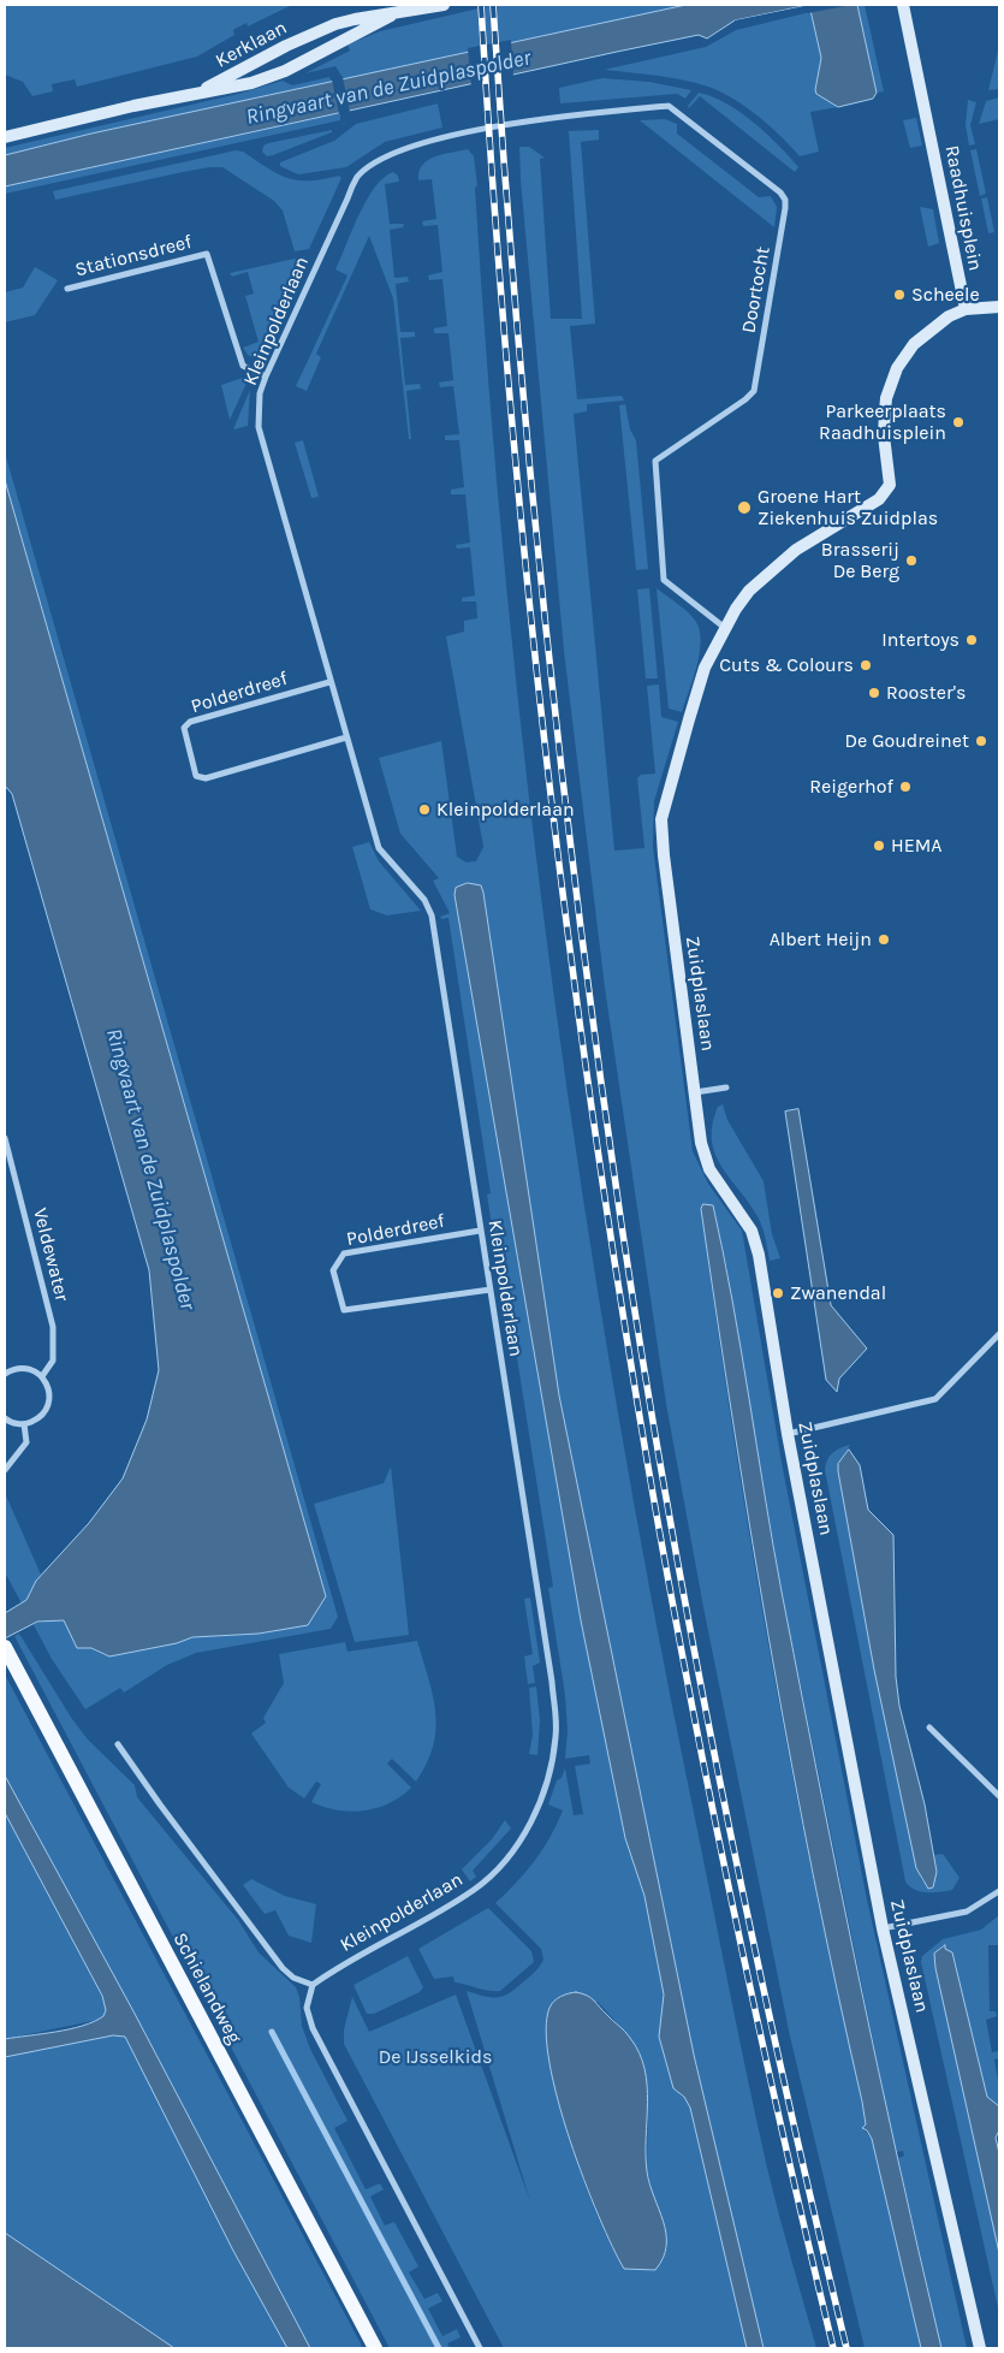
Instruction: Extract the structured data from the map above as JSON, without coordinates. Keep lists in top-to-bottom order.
{
  "streets": {
    "main road": ["Schielandweg"],
    "street": [
      "Kerklaan",
      "Raadhuisplein",
      "Stationsdreef",
      "Doortocht",
      "Kleinpolderlaan",
      "Polderdreef",
      "Zuidplaslaan",
      "Veldewater"
    ]
  },
  "crossings": [
    ["Stationsdreef", "Kleinpolderlaan"],
    ["Doortocht", "Kleinpolderlaan"],
    ["Doortocht", "Zuidplaslaan"],
    ["Kleinpolderlaan", "Polderdreef"]
  ],
  "water": ["Ringvaart van de Zuidplaspolder"],
  "parks": ["De IJsselkids"],
  "places": [
    "Scheele",
    "Parkeerplaats Raadhuisplein",
    "Groene Hart Ziekenhuis Zuidplas",
    "Brasserij De Berg",
    "Intertoys",
    "Cuts & Colours",
    "Rooster's",
    "De Goudreinet",
    "Reigerhof",
    "Kleinpolderlaan",
    "HEMA",
    "Albert Heijn",
    "Zwanendal"
  ]
}
